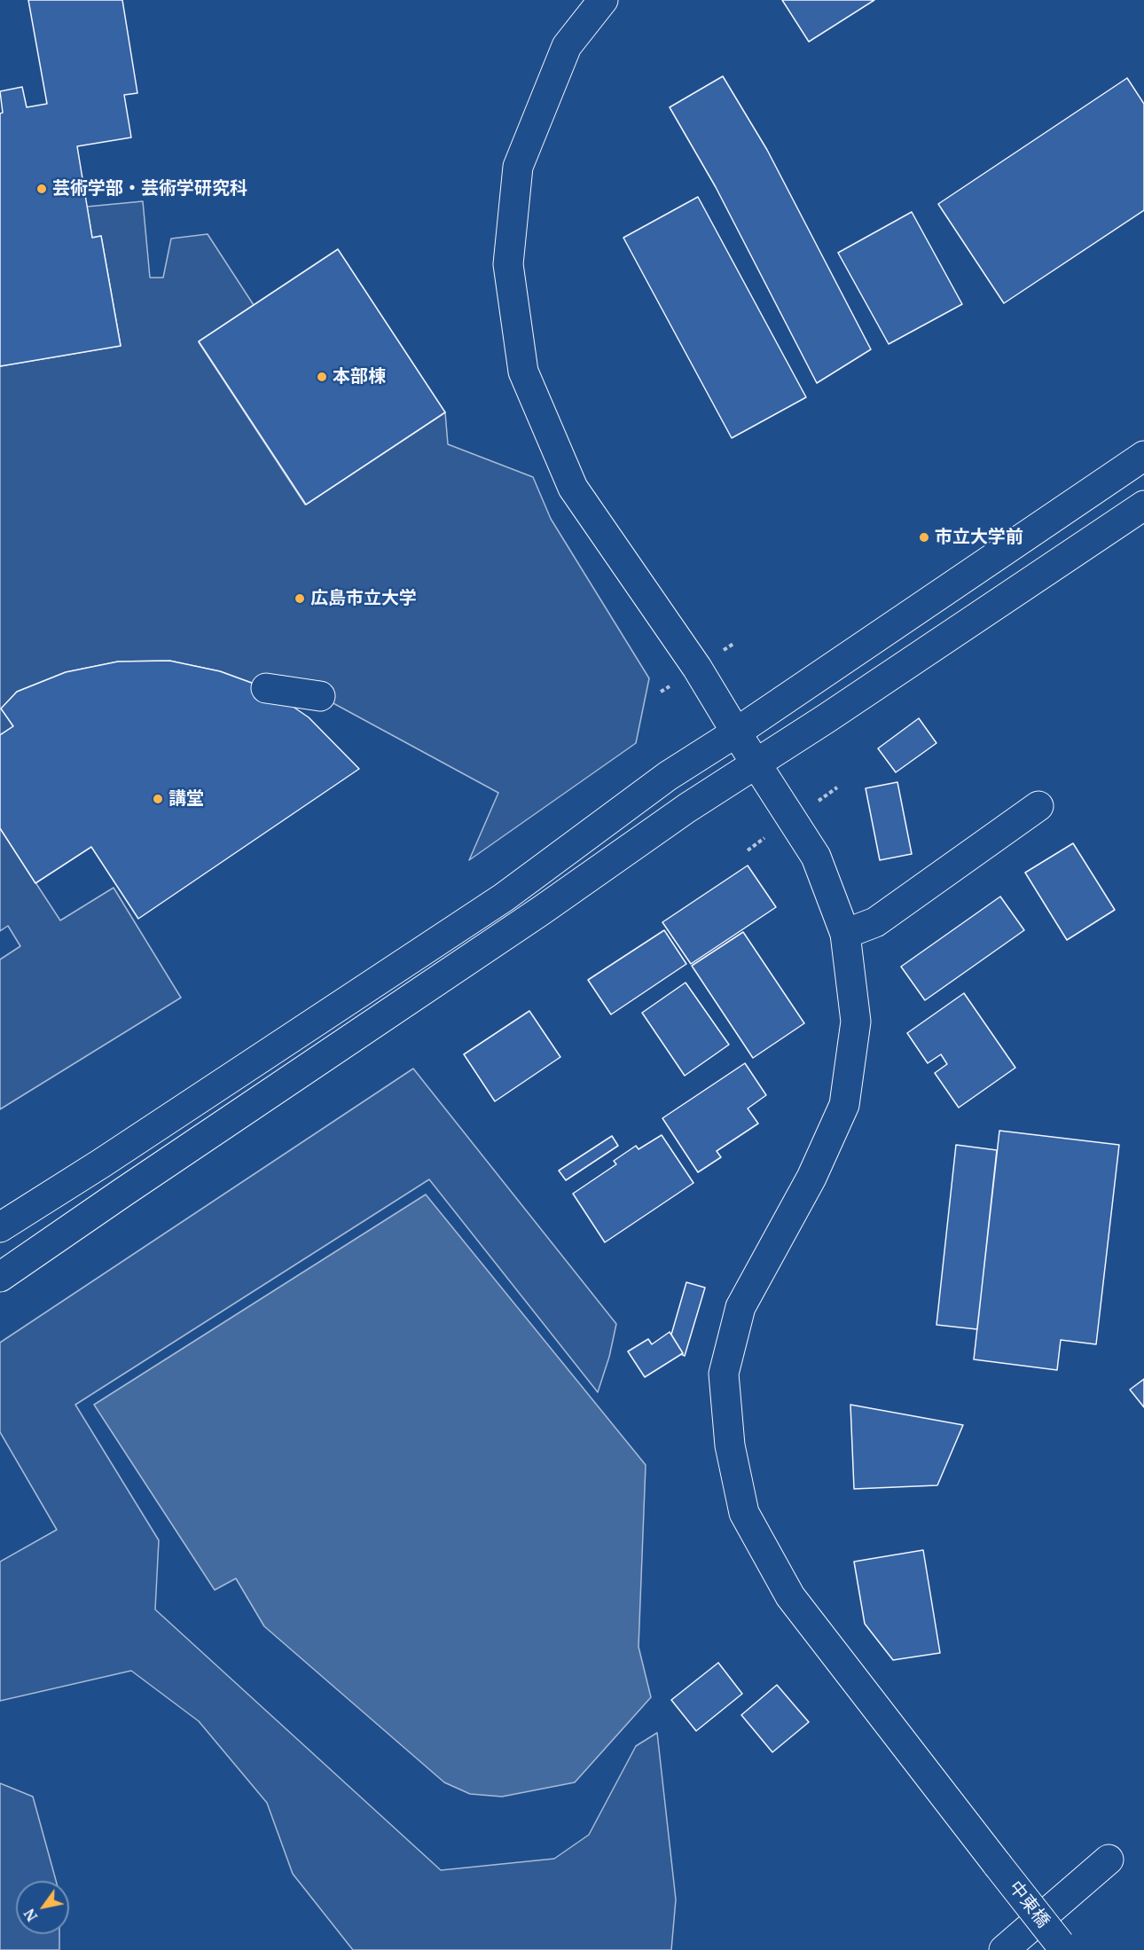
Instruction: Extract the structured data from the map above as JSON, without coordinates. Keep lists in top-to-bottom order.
{
  "streets": {
    "street": ["中東橋"]
  },
  "places": [
    "芸術学部・芸術学研究科",
    "本部棟",
    "市立大学前",
    "広島市立大学",
    "講堂"
  ],
  "north": "bottom left"
}
